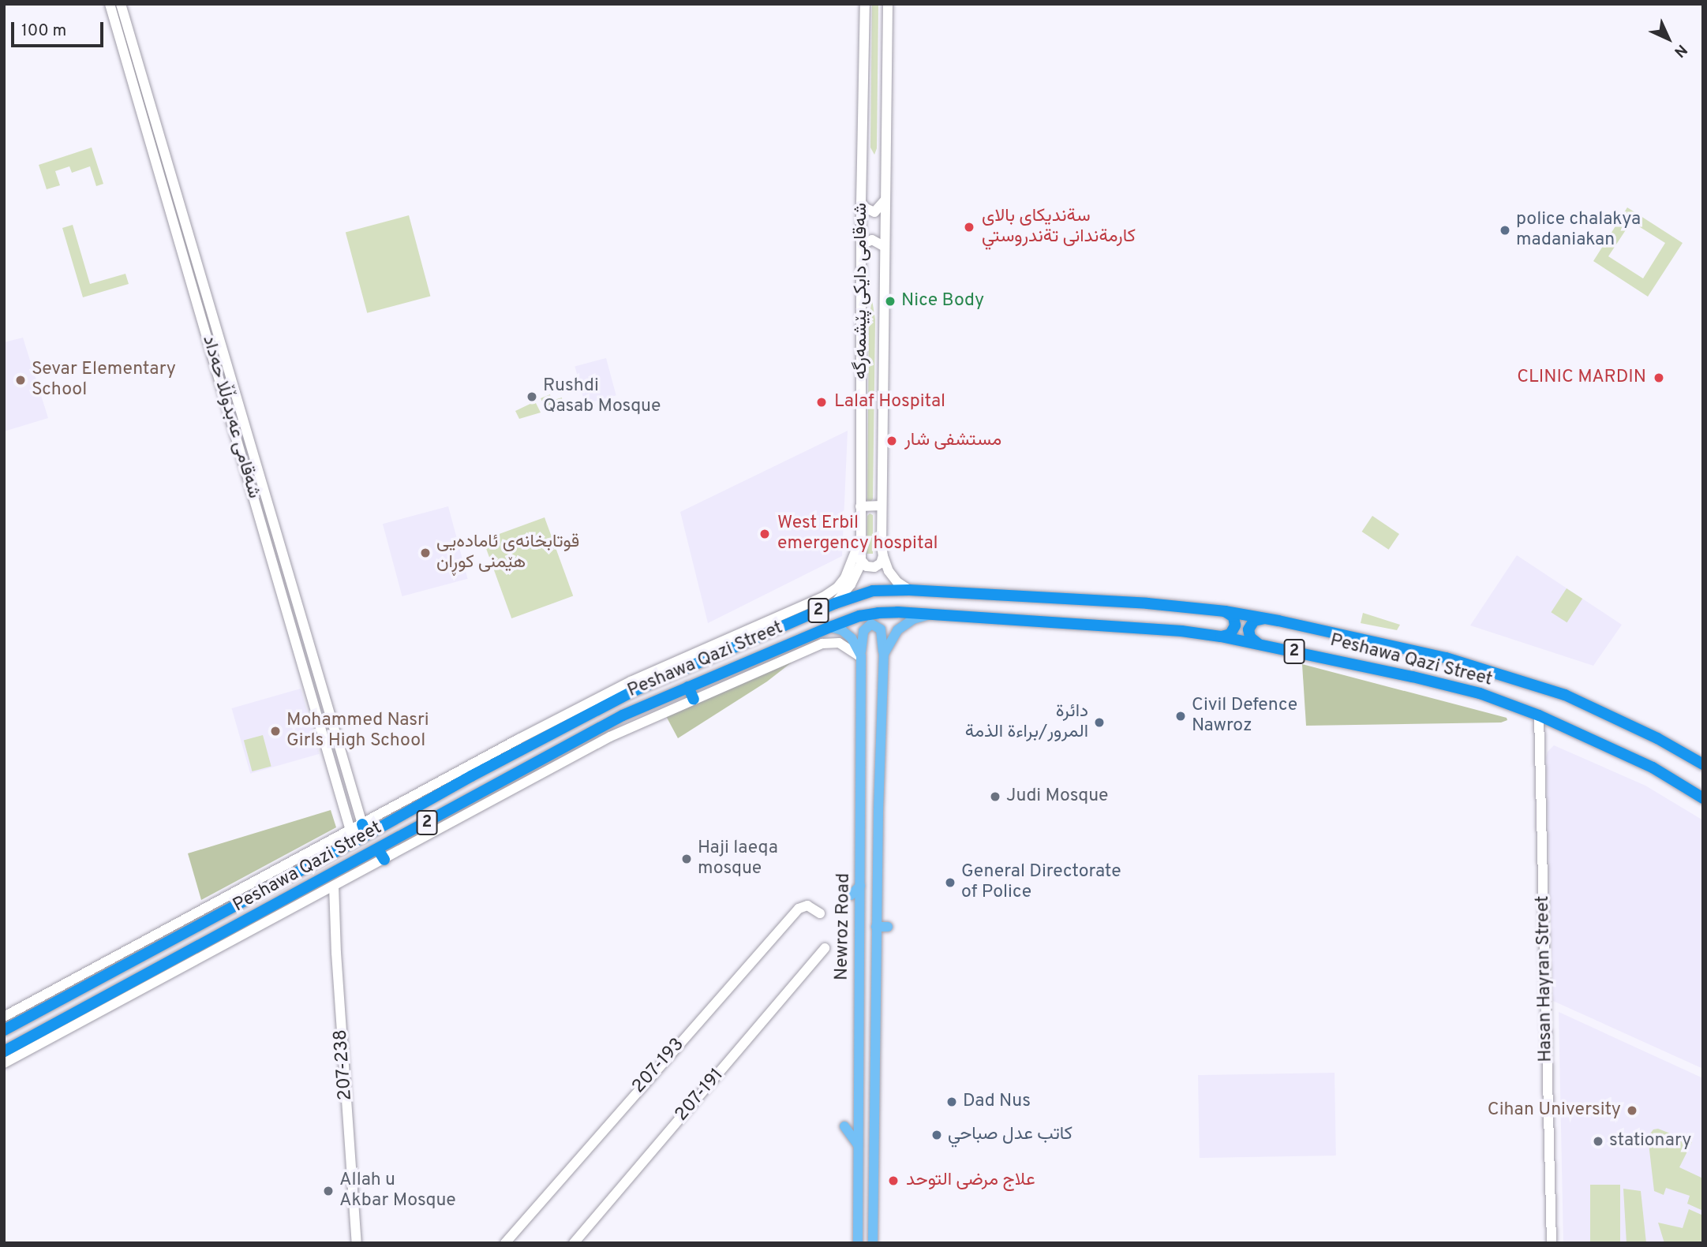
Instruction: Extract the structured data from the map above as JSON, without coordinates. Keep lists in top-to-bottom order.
{
  "streets": {
    "highway": ["2", "Peshawa Qazi Street"],
    "main road": ["Newroz Road"],
    "street": [
      "شەقامی دایکی پێشمەرگە",
      "شەقامی عەبدوڵڵا حەداد",
      "Hasan Hayran Street",
      "207-238",
      "207-193",
      "207-191"
    ]
  },
  "crossings": [
    ["شەقامی دایکی پێشمەرگە", "Peshawa Qazi Street"],
    ["شەقامی عەبدوڵڵا حەداد", "Peshawa Qazi Street"],
    ["Peshawa Qazi Street", "Hasan Hayran Street"]
  ],
  "places": [
    "سةنديكاى بالاى كارمةندانى تةندروستي",
    "police chalakya madaniakan",
    "Nice Body",
    "CLINIC MARDIN",
    "Sevar Elementary School",
    "Rushdi Qasab Mosque",
    "Lalaf Hospital",
    "مستشفى شار",
    "West Erbil emergency hospital",
    "قوتابخانەی ئامادەیی هێمنی کوڕان",
    "Civil Defence Nawroz",
    "دائرة المرور/براءة الذمة",
    "Mohammed Nasri Girls High School",
    "Judi Mosque",
    "Haji laeqa mosque",
    "General Directorate of Police",
    "Dad Nus",
    "Cihan University",
    "كاتب عدل صباحي",
    "stationary",
    "علاج مرضى التوحد",
    "Allah u Akbar Mosque"
  ],
  "scale_bar": "100 m",
  "north": "bottom right"
}
